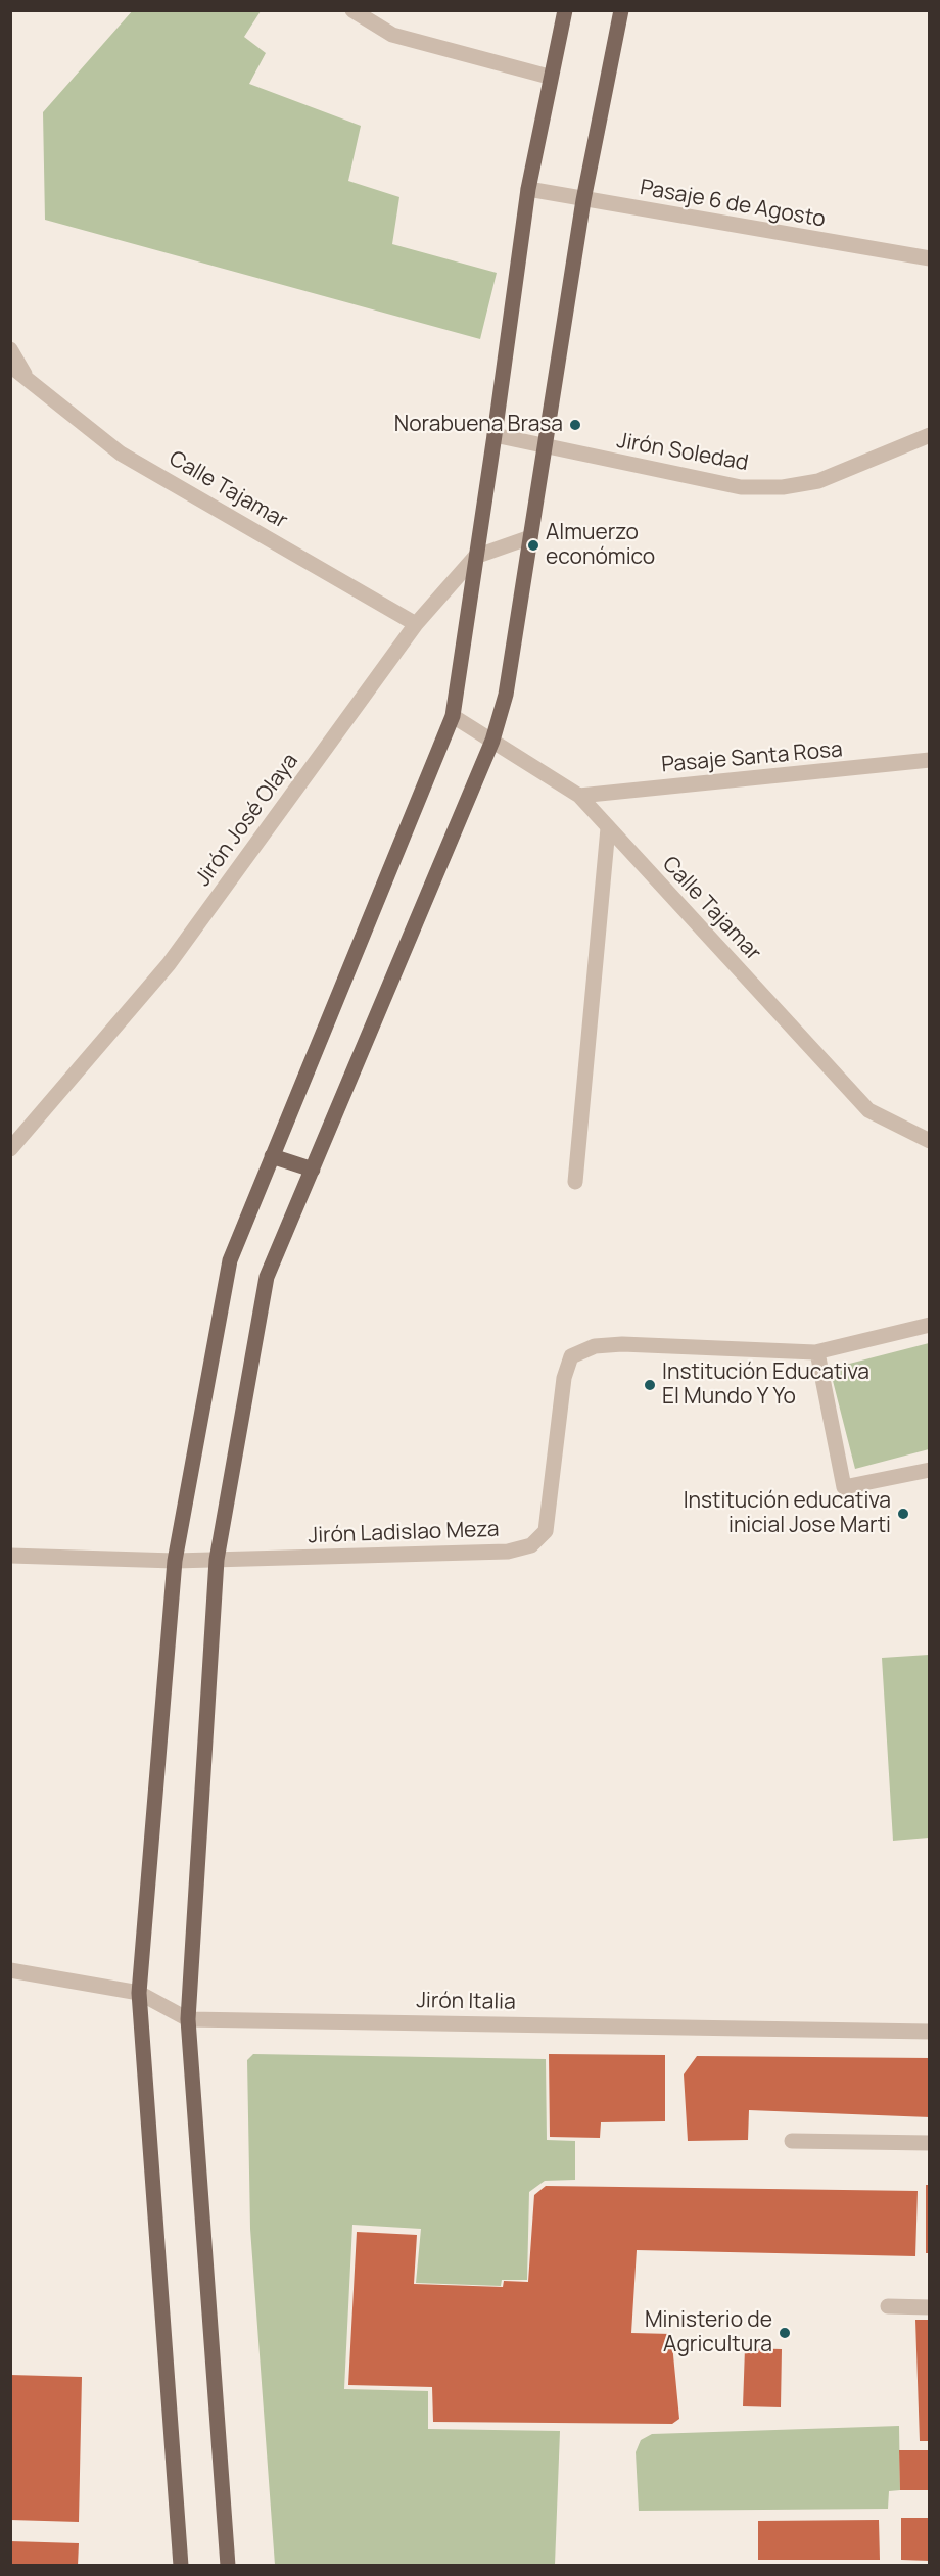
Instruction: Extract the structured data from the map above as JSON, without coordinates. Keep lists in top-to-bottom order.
{
  "streets": {
    "street": [
      "Pasaje 6 de Agosto",
      "Jirón Soledad",
      "Calle Tajamar",
      "Pasaje Santa Rosa",
      "Jirón José Olaya",
      "Jirón Ladislao Meza",
      "Jirón Italia"
    ]
  },
  "crossings": [
    ["Calle Tajamar", "Pasaje Santa Rosa"],
    ["Calle Tajamar", "Jirón José Olaya"]
  ],
  "places": [
    "Norabuena Brasa",
    "Almuerzo económico",
    "Institución Educativa El Mundo Y Yo",
    "Institución educativa inicial Jose Marti",
    "Ministerio de Agricultura"
  ]
}
